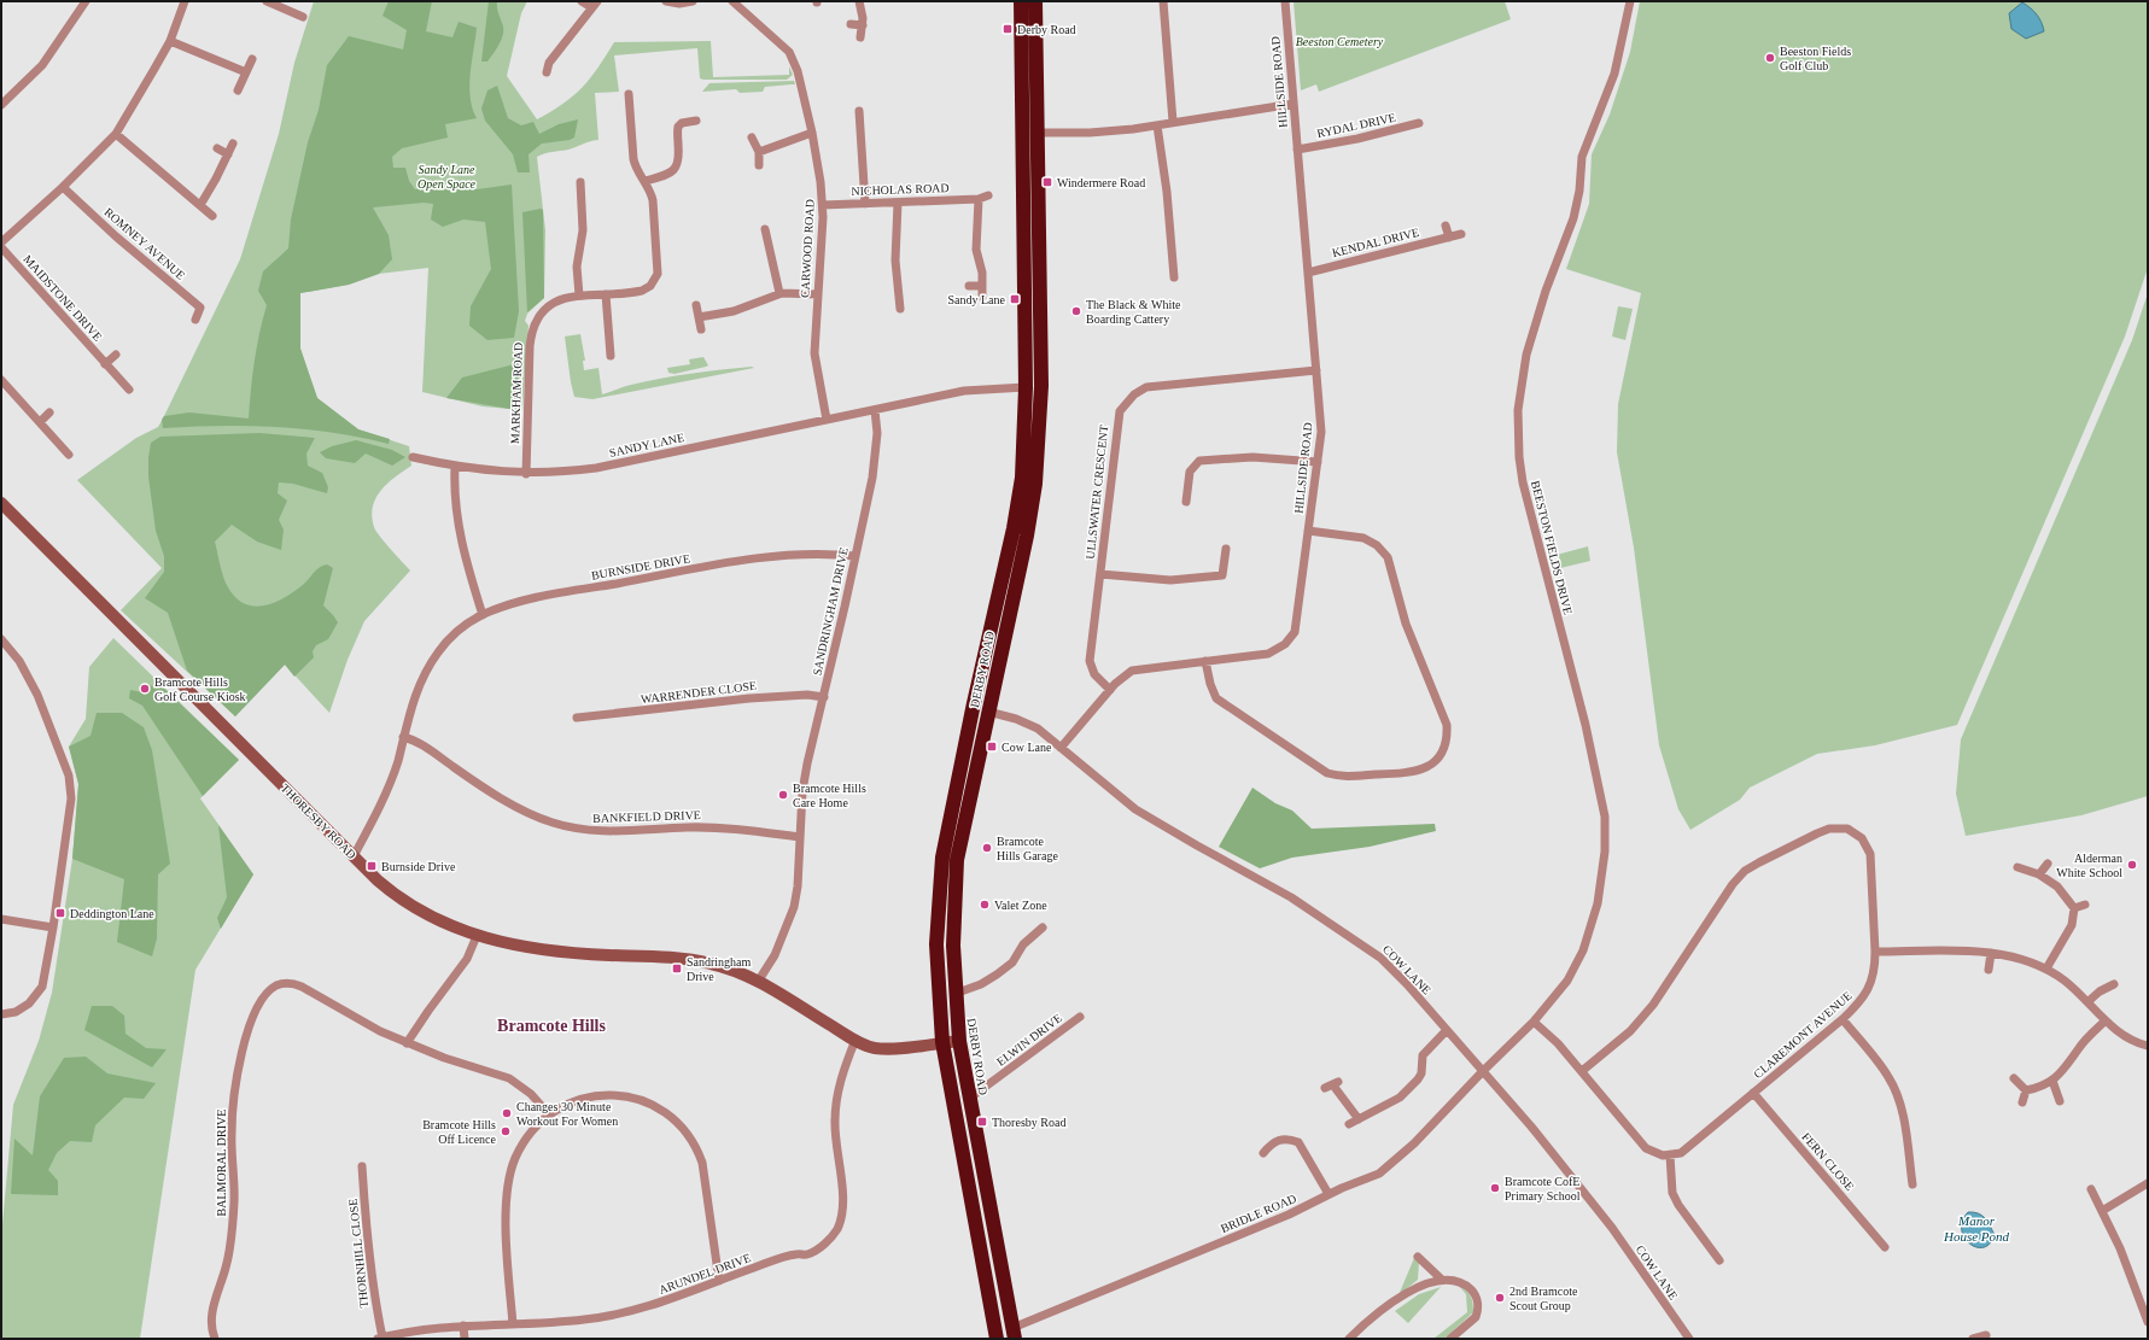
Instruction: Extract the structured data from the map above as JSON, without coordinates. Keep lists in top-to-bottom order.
{
  "streets": {
    "highway": ["DERBY ROAD"],
    "street": [
      "HILLSIDE ROAD",
      "RYDAL DRIVE",
      "NICHOLAS ROAD",
      "KENDAL DRIVE",
      "ROMNEY AVENUE",
      "CARWOOD ROAD",
      "MAIDSTONE DRIVE",
      "MARKHAM ROAD",
      "SANDY LANE",
      "ULLSWATER CRESCENT",
      "BEESTON FIELDS DRIVE",
      "BURNSIDE DRIVE",
      "SANDRINGHAM DRIVE",
      "WARRENDER CLOSE",
      "BANKFIELD DRIVE",
      "THORESBY ROAD",
      "COW LANE",
      "CLAREMONT AVENUE",
      "ELWIN DRIVE",
      "FERN CLOSE",
      "BALMORAL DRIVE",
      "BRIDLE ROAD",
      "THORNHILL CLOSE",
      "ARUNDEL DRIVE"
    ]
  },
  "crossings": [
    ["HILLSIDE ROAD", "RYDAL DRIVE"],
    ["HILLSIDE ROAD", "KENDAL DRIVE"],
    ["HILLSIDE ROAD", "ULLSWATER CRESCENT"],
    ["HILLSIDE ROAD", "COW LANE"],
    ["NICHOLAS ROAD", "CARWOOD ROAD"],
    ["CARWOOD ROAD", "SANDY LANE"],
    ["MARKHAM ROAD", "SANDY LANE"],
    ["SANDY LANE", "SANDRINGHAM DRIVE"],
    ["SANDY LANE", "DERBY ROAD"],
    ["BEESTON FIELDS DRIVE", "COW LANE"],
    ["BEESTON FIELDS DRIVE", "BRIDLE ROAD"],
    ["BURNSIDE DRIVE", "SANDRINGHAM DRIVE"],
    ["BURNSIDE DRIVE", "BANKFIELD DRIVE"],
    ["BURNSIDE DRIVE", "THORESBY ROAD"],
    ["SANDRINGHAM DRIVE", "WARRENDER CLOSE"],
    ["SANDRINGHAM DRIVE", "BANKFIELD DRIVE"],
    ["SANDRINGHAM DRIVE", "THORESBY ROAD"],
    ["DERBY ROAD", "THORESBY ROAD"],
    ["DERBY ROAD", "COW LANE"],
    ["DERBY ROAD", "ELWIN DRIVE"],
    ["DERBY ROAD", "BRIDLE ROAD"],
    ["THORESBY ROAD", "ARUNDEL DRIVE"],
    ["COW LANE", "BRIDLE ROAD"],
    ["CLAREMONT AVENUE", "FERN CLOSE"],
    ["THORNHILL CLOSE", "ARUNDEL DRIVE"]
  ],
  "districts": ["Bramcote Hills"],
  "water": ["Manor House Pond"],
  "parks": ["Beeston Cemetery", "Sandy Lane Open Space"],
  "places": {
    "transit": [
      "Derby Road",
      "Windermere Road",
      "Sandy Lane",
      "Cow Lane",
      "Burnside Drive",
      "Deddington Lane",
      "Sandringham Drive",
      "Thoresby Road"
    ],
    "other": [
      "Beeston Fields Golf Club",
      "The Black & White Boarding Cattery",
      "Bramcote Hills Golf Course Kiosk",
      "Bramcote Hills Care Home",
      "Bramcote Hills Garage",
      "Alderman White School",
      "Valet Zone",
      "Changes 30 Minute Workout For Women",
      "Bramcote Hills Off Licence",
      "Bramcote CofE Primary School",
      "2nd Bramcote Scout Group"
    ]
  }
}
